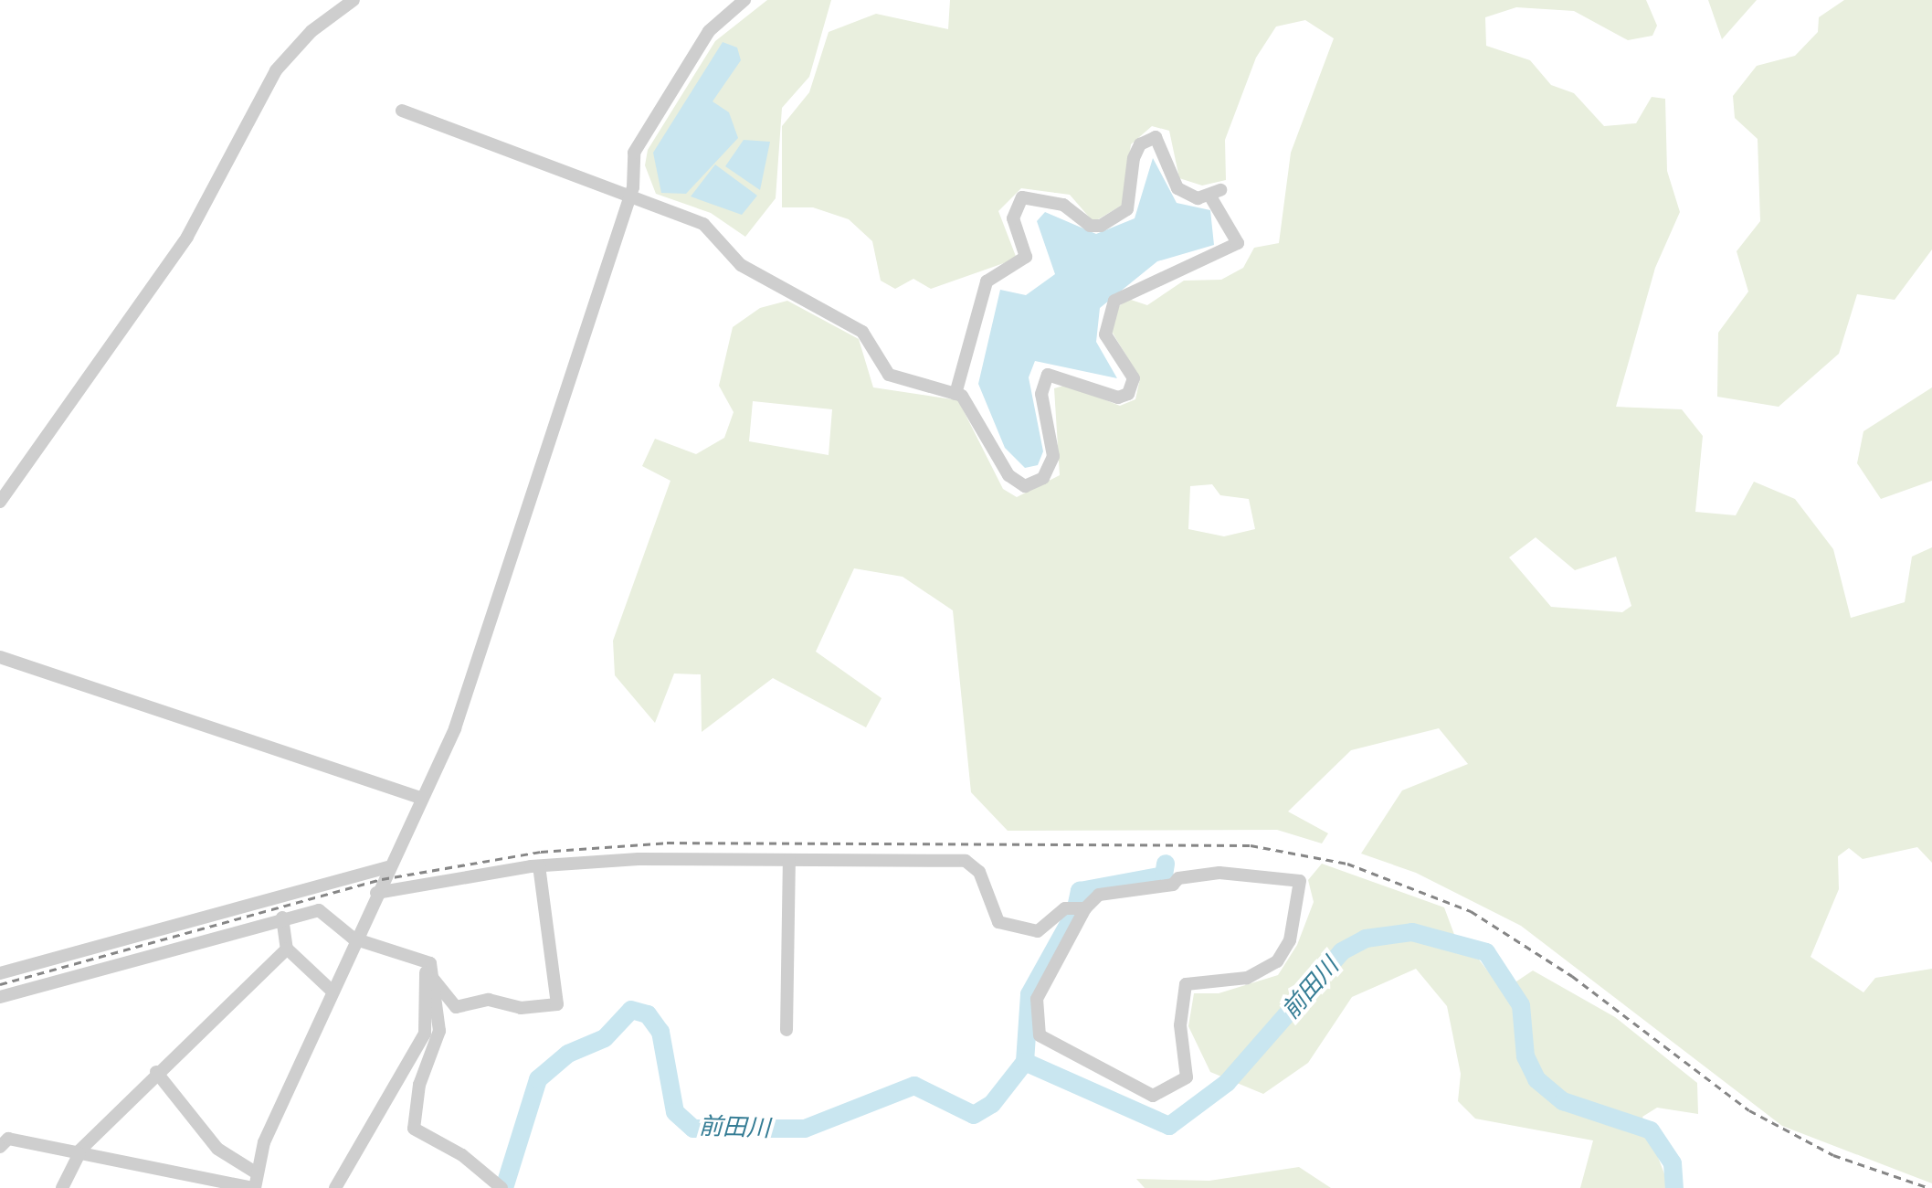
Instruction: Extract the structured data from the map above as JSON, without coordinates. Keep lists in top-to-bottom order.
{
  "water": ["前田川"]
}
